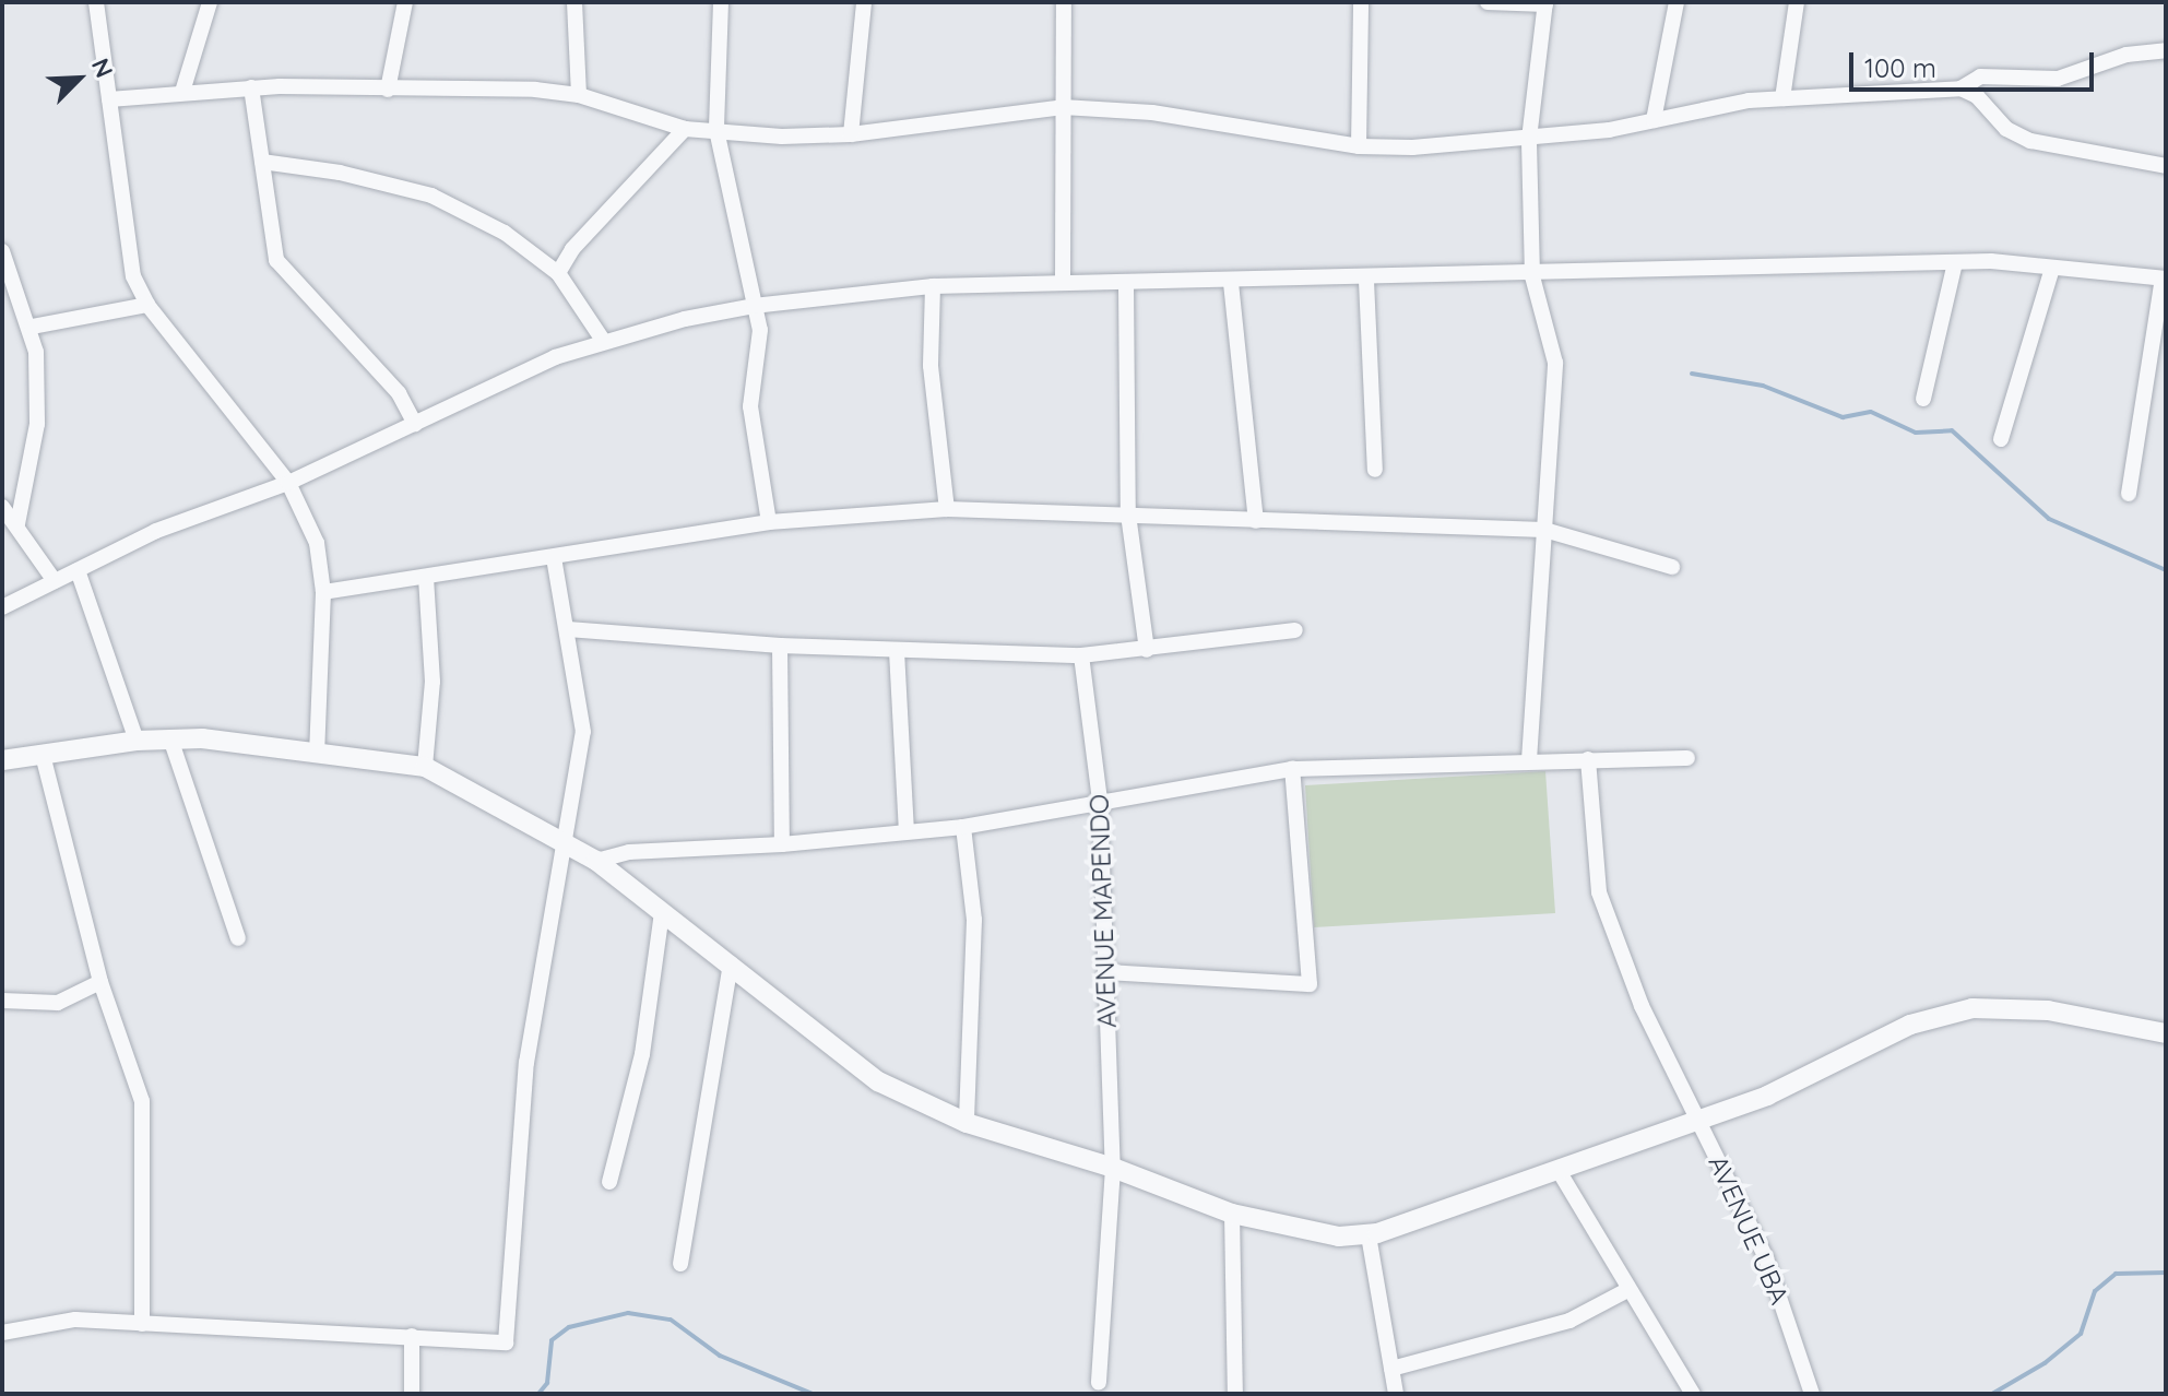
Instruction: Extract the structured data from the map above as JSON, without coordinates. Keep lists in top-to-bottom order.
{
  "streets": {
    "street": ["AVENUE MAPENDO", "AVENUE UBA"]
  },
  "scale_bar": "100 m",
  "north": "top right"
}
